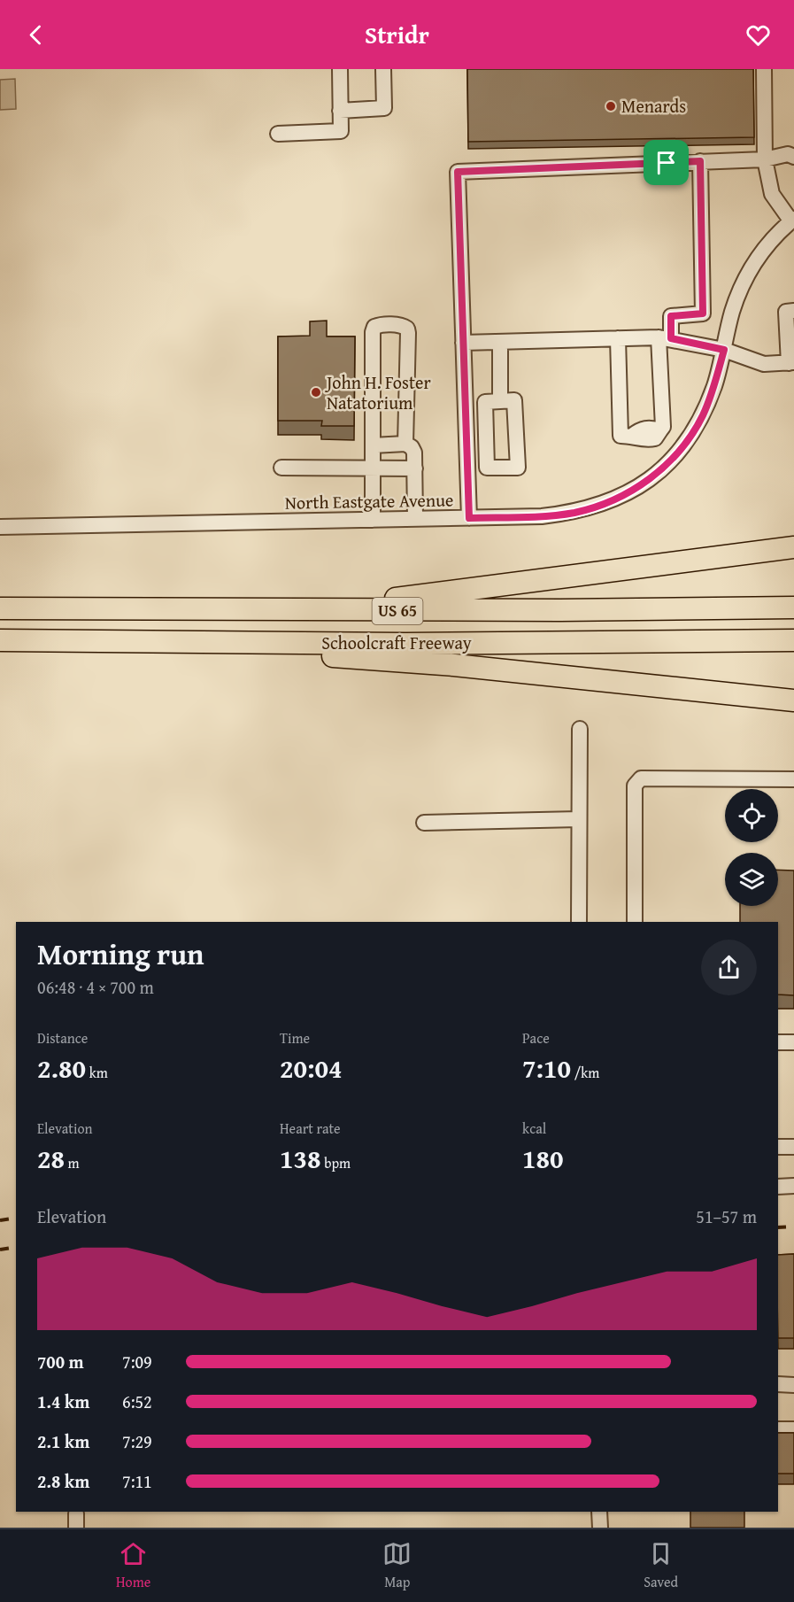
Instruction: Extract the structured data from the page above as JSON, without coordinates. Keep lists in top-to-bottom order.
{
  "streets": {
    "highway": ["US 65", "Schoolcraft Freeway"],
    "street": ["North Eastgate Avenue"]
  },
  "places": ["Menards", "John H. Foster Natatorium"],
  "page": {
    "header": "Stridr",
    "heading": ["Morning run", "06:48 · 4 × 700 m"],
    "stats": [
      ["Distance", "2.80 km"],
      ["Time", "20:04"],
      ["Pace", "7:10 /km"],
      ["Elevation", "28 m"],
      ["Heart rate", "138 bpm"],
      ["kcal", "180"]
    ],
    "chart": ["Elevation", "51–57 m"],
    "list": [
      {
        "name": "700 m",
        "note": "7:09"
      },
      {
        "name": "1.4 km",
        "note": "6:52"
      },
      {
        "name": "2.1 km",
        "note": "7:29"
      },
      {
        "name": "2.8 km",
        "note": "7:11"
      }
    ],
    "tabs": ["Home", "Map", "Saved"]
  }
}
